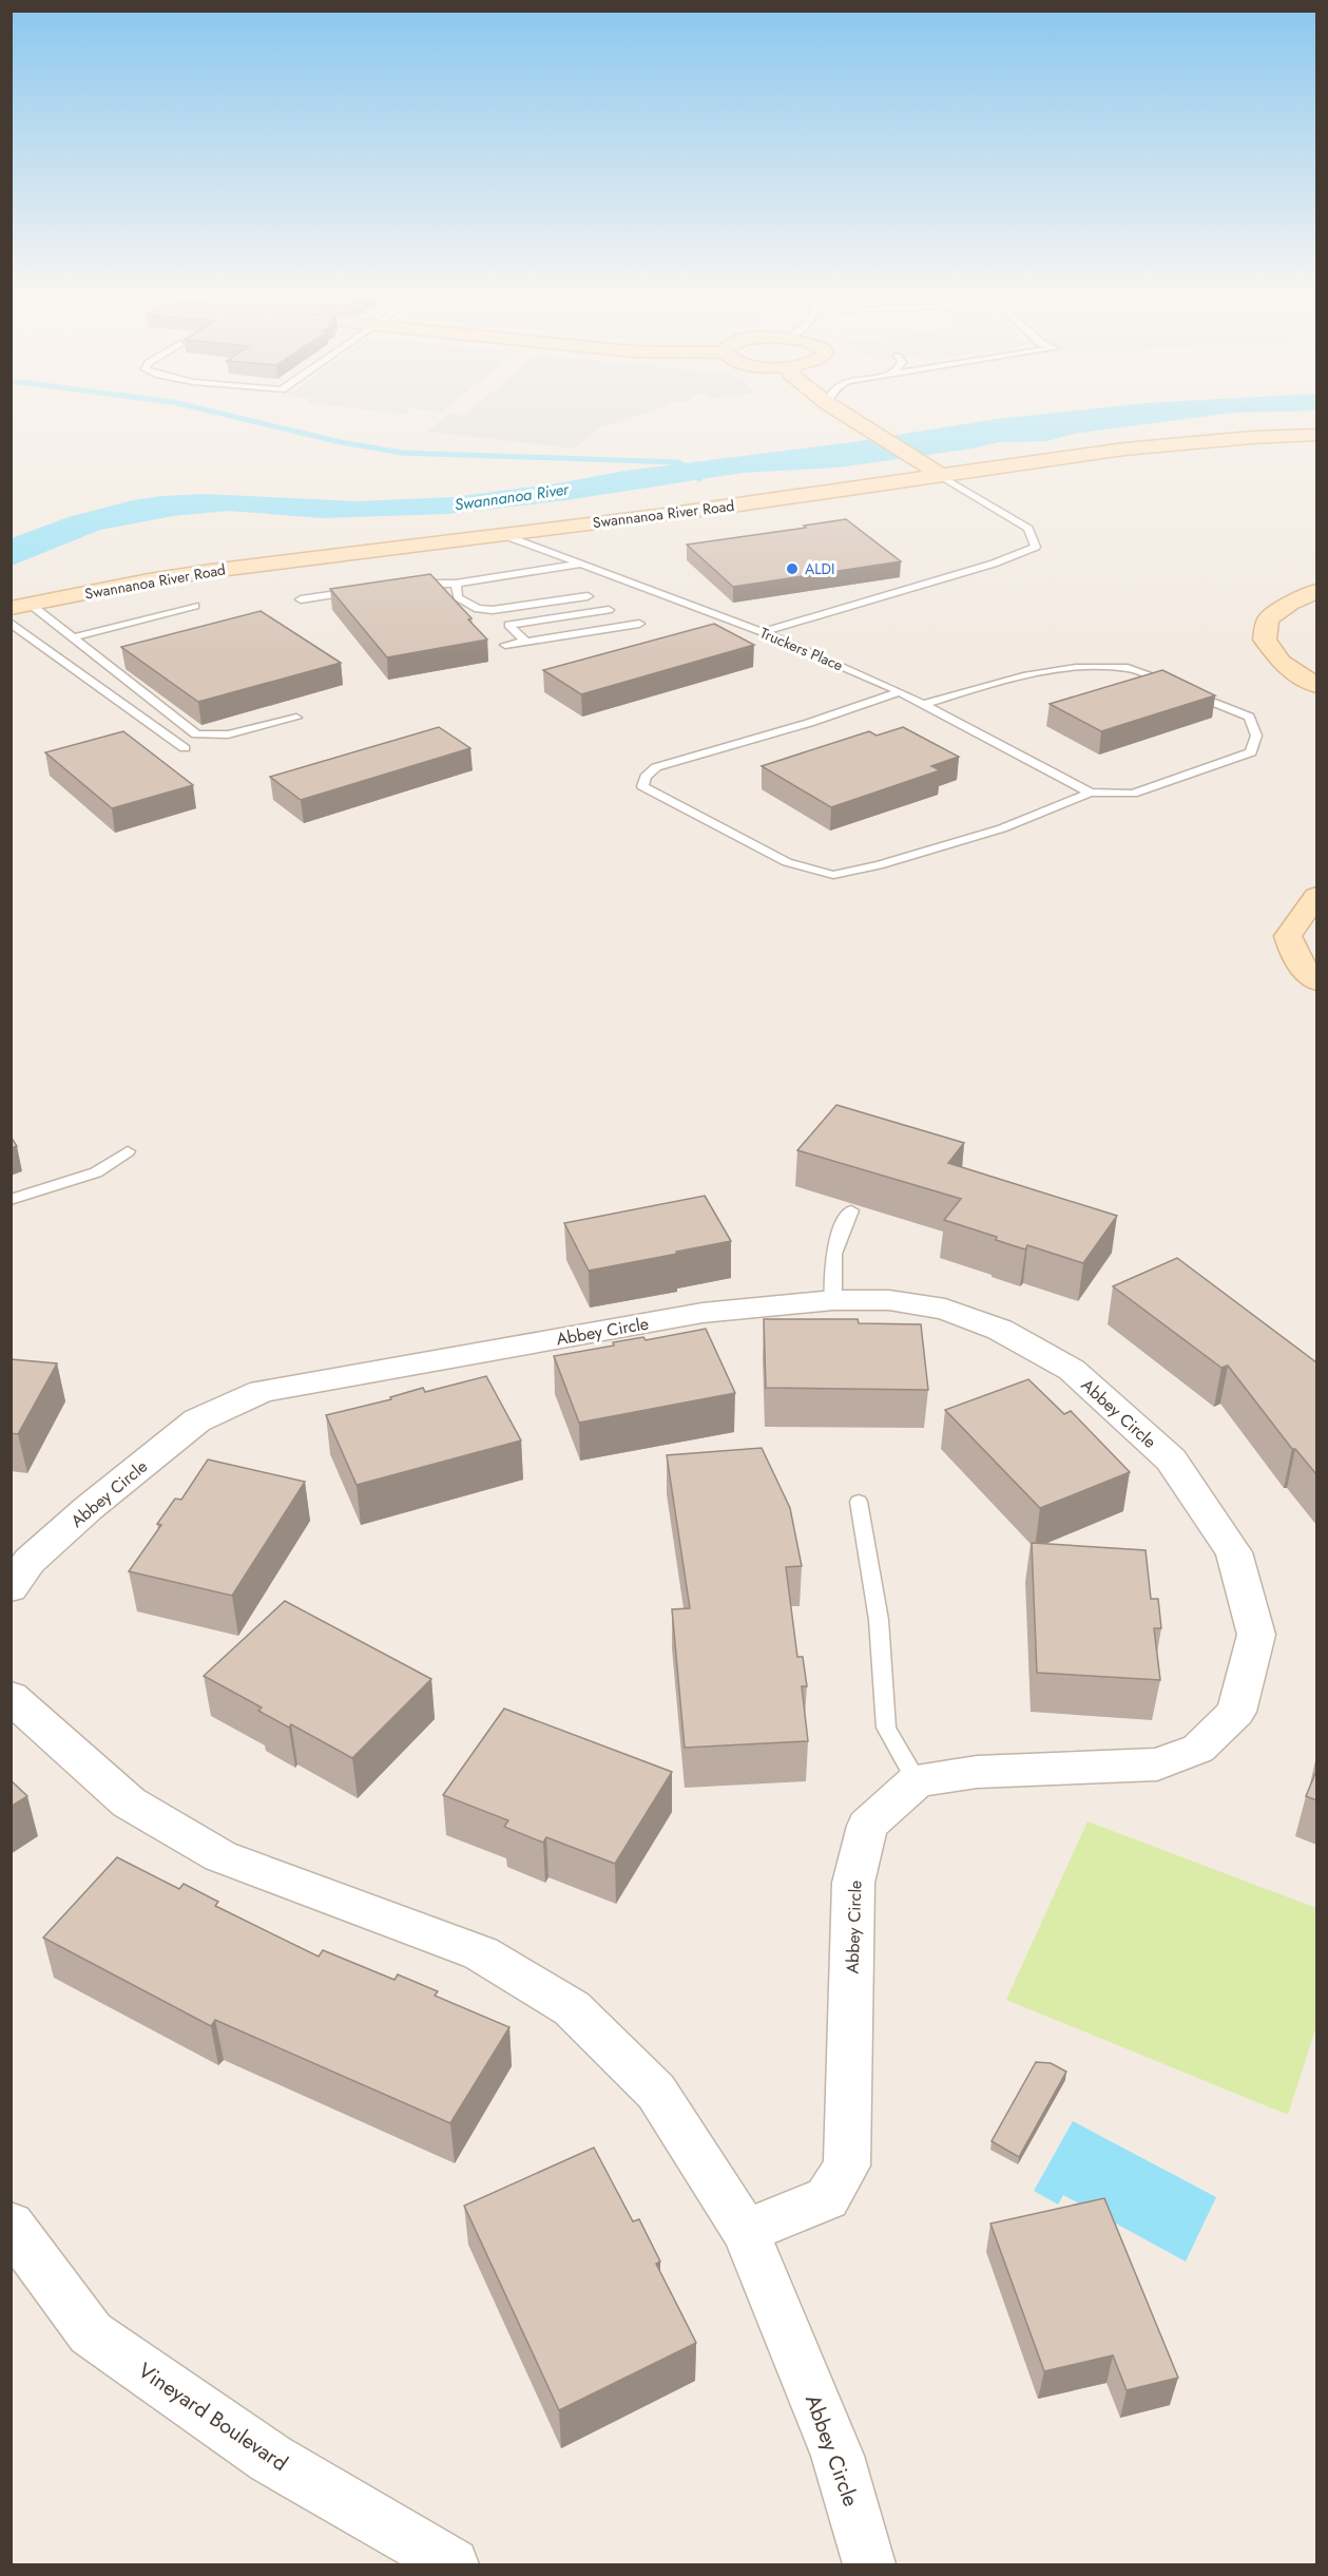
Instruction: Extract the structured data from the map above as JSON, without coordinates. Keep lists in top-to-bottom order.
{
  "streets": {
    "street": ["Swannanoa River Road", "Abbey Circle", "Vineyard Boulevard"],
    "lane": ["Truckers Place"]
  },
  "crossings": [
    ["Swannanoa River Road", "Truckers Place"]
  ],
  "water": ["Swannanoa River"],
  "places": ["ALDI"]
}
